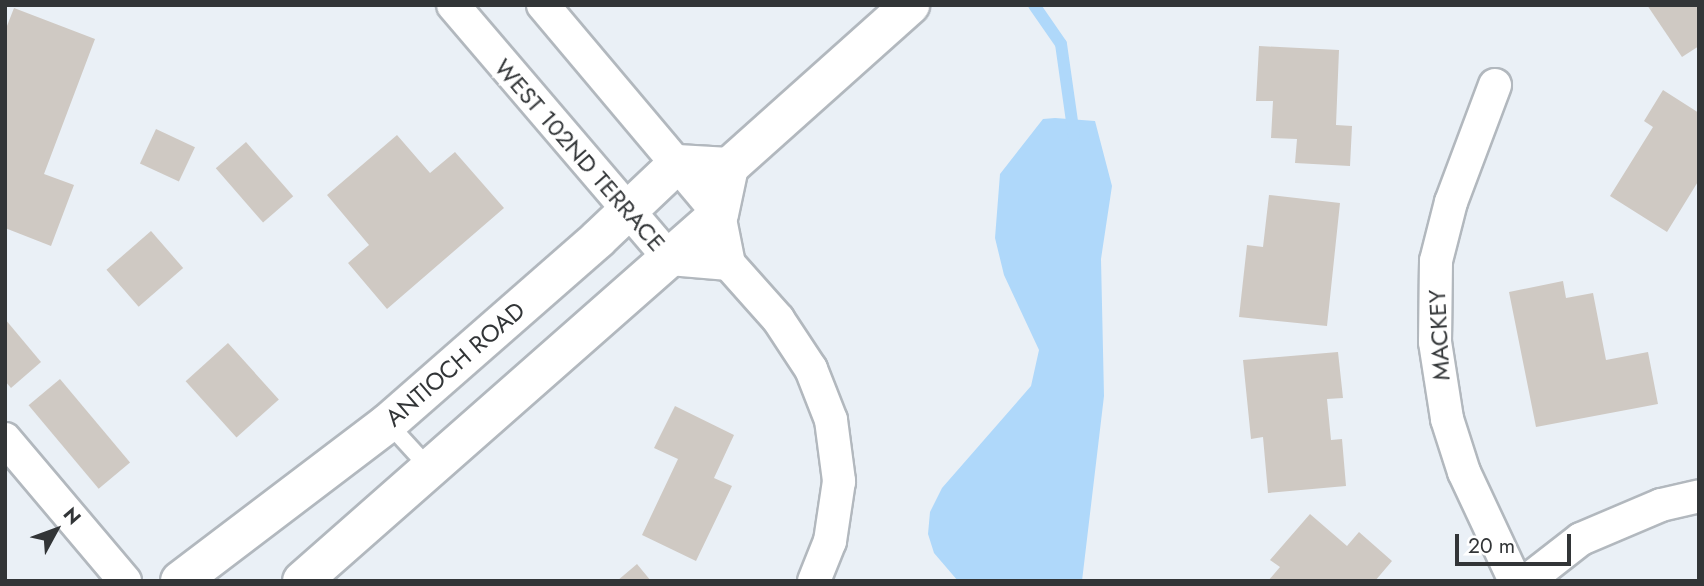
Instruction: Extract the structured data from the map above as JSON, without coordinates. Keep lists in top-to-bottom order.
{
  "streets": {
    "main road": ["ANTIOCH ROAD"],
    "street": ["WEST 102ND TERRACE", "MACKEY"]
  },
  "crossings": [
    ["WEST 102ND TERRACE", "ANTIOCH ROAD"]
  ],
  "scale_bar": "20 m",
  "north": "top right"
}
